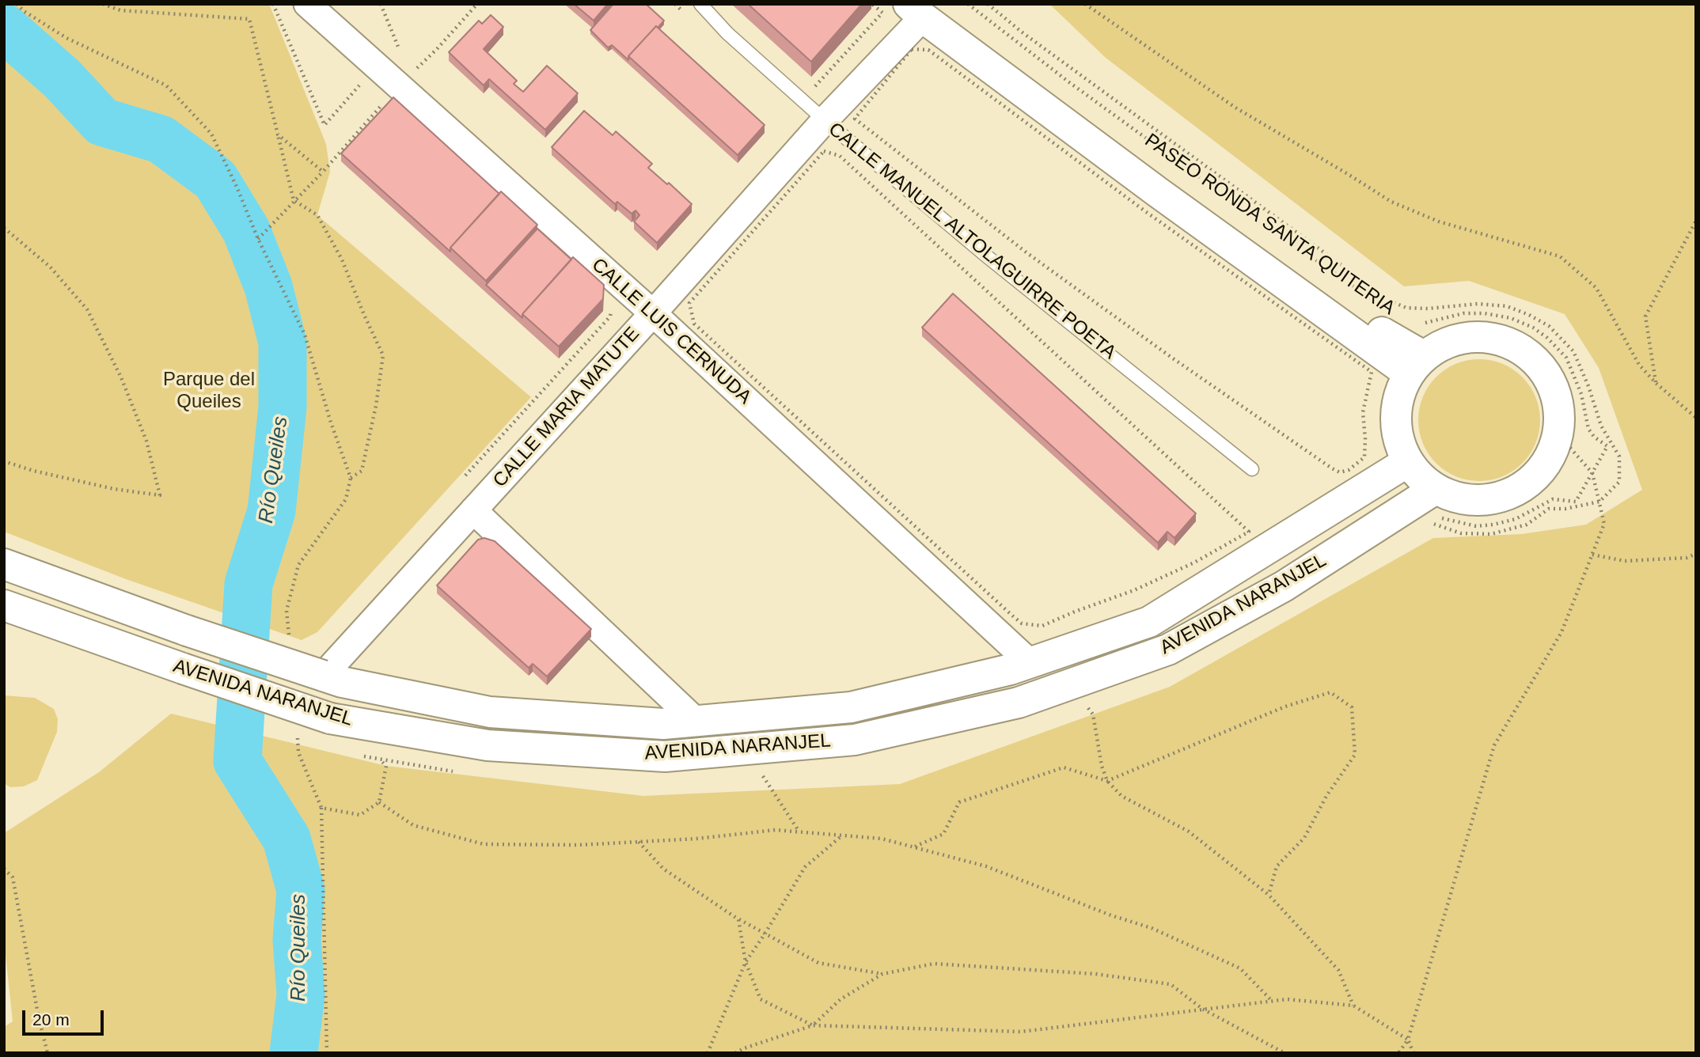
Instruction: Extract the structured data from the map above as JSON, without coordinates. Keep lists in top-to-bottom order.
{
  "streets": {
    "street": [
      "PASEO RONDA SANTA QUITERIA",
      "CALLE LUIS CERNUDA",
      "CALLE MARIA MATUTE",
      "AVENIDA NARANJEL"
    ],
    "lane": ["CALLE MANUEL ALTOLAGUIRRE POETA"]
  },
  "crossings": [
    ["PASEO RONDA SANTA QUITERIA", "CALLE MARIA MATUTE"],
    ["PASEO RONDA SANTA QUITERIA", "AVENIDA NARANJEL"],
    ["CALLE MANUEL ALTOLAGUIRRE POETA", "CALLE MARIA MATUTE"],
    ["CALLE LUIS CERNUDA", "CALLE MARIA MATUTE"],
    ["CALLE LUIS CERNUDA", "AVENIDA NARANJEL"],
    ["CALLE MARIA MATUTE", "AVENIDA NARANJEL"]
  ],
  "water": ["Río Queiles"],
  "parks": ["Parque del Queiles"],
  "scale_bar": "20 m"
}
